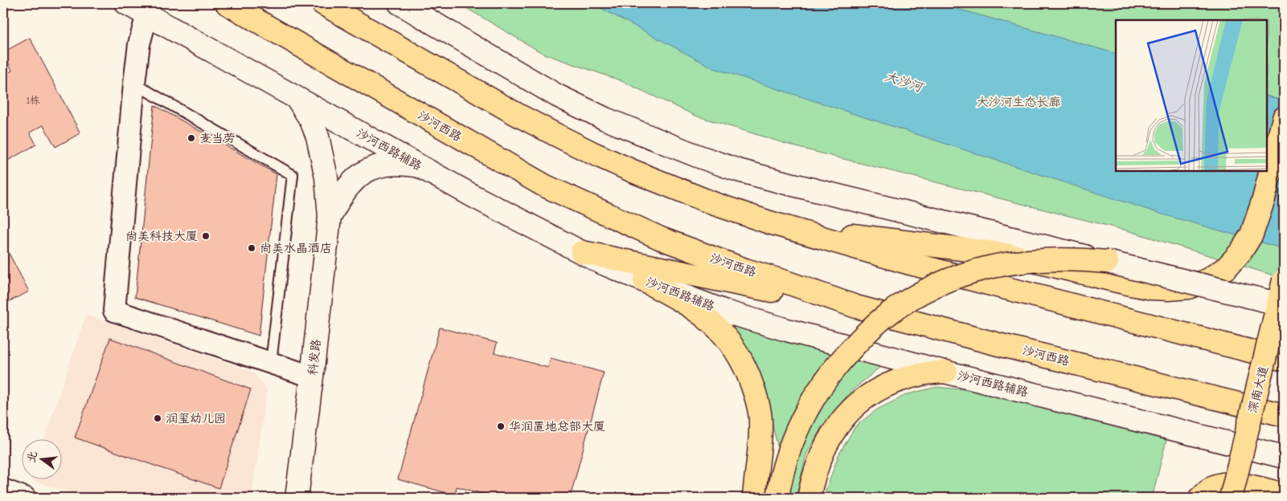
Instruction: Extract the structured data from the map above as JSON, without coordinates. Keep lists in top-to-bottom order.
{
  "streets": {
    "main road": [
      "沙河西路",
      "沙河西路辅路",
      "科发路",
      "深南大道"
    ]
  },
  "water": ["大沙河"],
  "parks": ["大沙河生态长廊"],
  "places": [
    "麦当劳",
    "尚美科技大厦",
    "尚美水晶酒店",
    "润玺幼儿园",
    "华润置地总部大厦"
  ],
  "house_numbers": ["1栋"],
  "north": "left"
}
